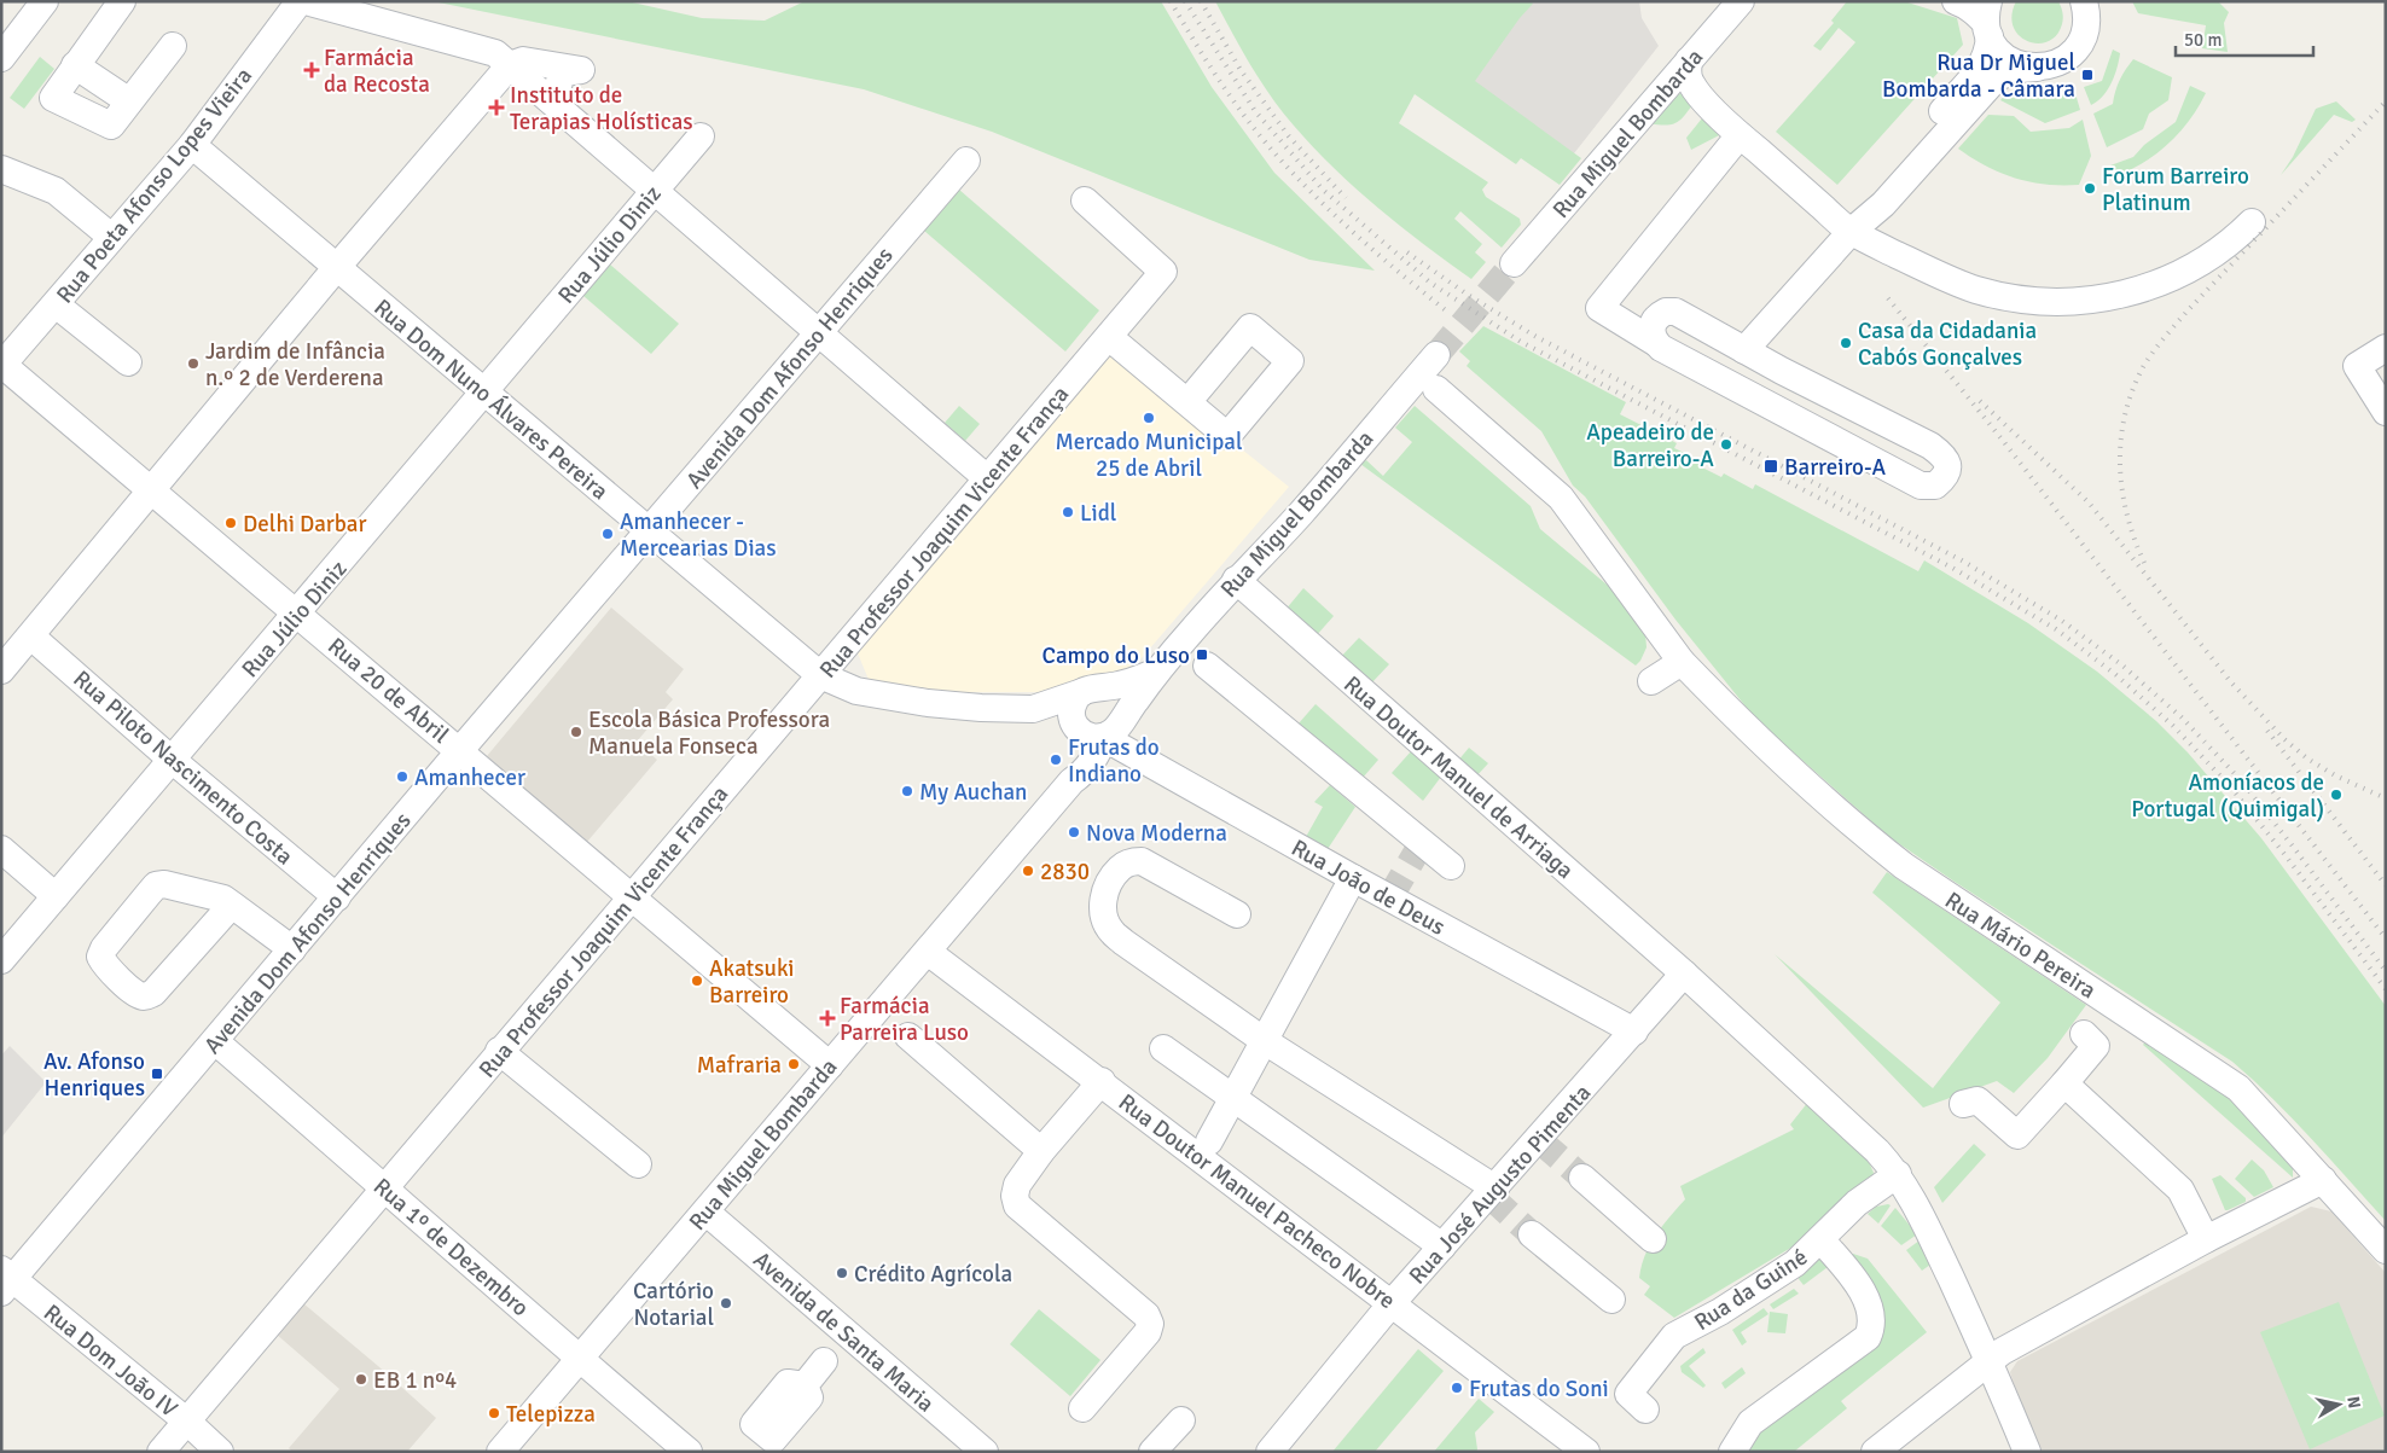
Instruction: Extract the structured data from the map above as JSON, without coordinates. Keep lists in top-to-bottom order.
{
  "streets": {
    "street": [
      "Rua Miguel Bombarda",
      "Rua Poeta Afonso Lopes Vieira",
      "Rua Júlio Diniz",
      "Avenida Dom Afonso Henriques",
      "Rua Dom Nuno Álvares Pereira",
      "Rua Professor Joaquim Vicente França",
      "Rua 20 de Abril",
      "Rua Piloto Nascimento Costa",
      "Rua Doutor Manuel de Arriaga",
      "Rua João de Deus",
      "Rua Mário Pereira",
      "Rua José Augusto Pimenta",
      "Rua Doutor Manuel Pacheco Nobre",
      "Rua 1º de Dezembro",
      "Rua da Guiné",
      "Avenida de Santa Maria",
      "Rua Dom João IV"
    ]
  },
  "crossings": [
    ["Rua Miguel Bombarda", "Rua Dom Nuno Álvares Pereira"],
    ["Rua Miguel Bombarda", "Rua 20 de Abril"],
    ["Rua Miguel Bombarda", "Rua Doutor Manuel de Arriaga"],
    ["Rua Miguel Bombarda", "Rua João de Deus"],
    ["Rua Miguel Bombarda", "Rua Doutor Manuel Pacheco Nobre"],
    ["Rua Miguel Bombarda", "Rua 1º de Dezembro"],
    ["Rua Miguel Bombarda", "Avenida de Santa Maria"],
    ["Rua Poeta Afonso Lopes Vieira", "Rua Dom Nuno Álvares Pereira"],
    ["Rua Poeta Afonso Lopes Vieira", "Rua 20 de Abril"],
    ["Rua Júlio Diniz", "Rua Dom Nuno Álvares Pereira"],
    ["Rua Júlio Diniz", "Rua 20 de Abril"],
    ["Rua Júlio Diniz", "Rua Piloto Nascimento Costa"],
    ["Avenida Dom Afonso Henriques", "Rua Dom Nuno Álvares Pereira"],
    ["Avenida Dom Afonso Henriques", "Rua 20 de Abril"],
    ["Avenida Dom Afonso Henriques", "Rua Piloto Nascimento Costa"],
    ["Avenida Dom Afonso Henriques", "Rua 1º de Dezembro"],
    ["Avenida Dom Afonso Henriques", "Rua Dom João IV"],
    ["Rua Dom Nuno Álvares Pereira", "Rua Professor Joaquim Vicente França"],
    ["Rua Dom Nuno Álvares Pereira", "Rua João de Deus"],
    ["Rua Professor Joaquim Vicente França", "Rua 20 de Abril"],
    ["Rua Professor Joaquim Vicente França", "Rua 1º de Dezembro"],
    ["Rua Professor Joaquim Vicente França", "Rua Dom João IV"],
    ["Rua Doutor Manuel de Arriaga", "Rua José Augusto Pimenta"],
    ["Rua Doutor Manuel de Arriaga", "Rua da Guiné"],
    ["Rua João de Deus", "Rua José Augusto Pimenta"],
    ["Rua José Augusto Pimenta", "Rua Doutor Manuel Pacheco Nobre"]
  ],
  "places": {
    "health": ["Farmácia da Recosta", "Instituto de Terapias Holísticas", "Farmácia Parreira Luso"],
    "transit": [
      "Rua Dr Miguel Bombarda - Câmara",
      "Barreiro-A",
      "Campo do Luso",
      "Av. Afonso Henriques"
    ],
    "other": [
      "Forum Barreiro Platinum",
      "Casa da Cidadania Cabós Gonçalves",
      "Jardim de Infância n.º 2 de Verderena",
      "Mercado Municipal 25 de Abril",
      "Apeadeiro de Barreiro-A",
      "Lidl",
      "Delhi Darbar",
      "Amanhecer - Mercearias Dias",
      "Escola Básica Professora Manuela Fonseca",
      "Frutas do Indiano",
      "Amanhecer",
      "My Auchan",
      "Amoníacos de Portugal (Quimigal)",
      "Nova Moderna",
      "2830",
      "Akatsuki Barreiro",
      "Mafraria",
      "Crédito Agrícola",
      "Cartório Notarial",
      "EB 1 nº4",
      "Frutas do Soni",
      "Telepizza"
    ]
  },
  "scale_bar": "50 m",
  "north": "right"
}
